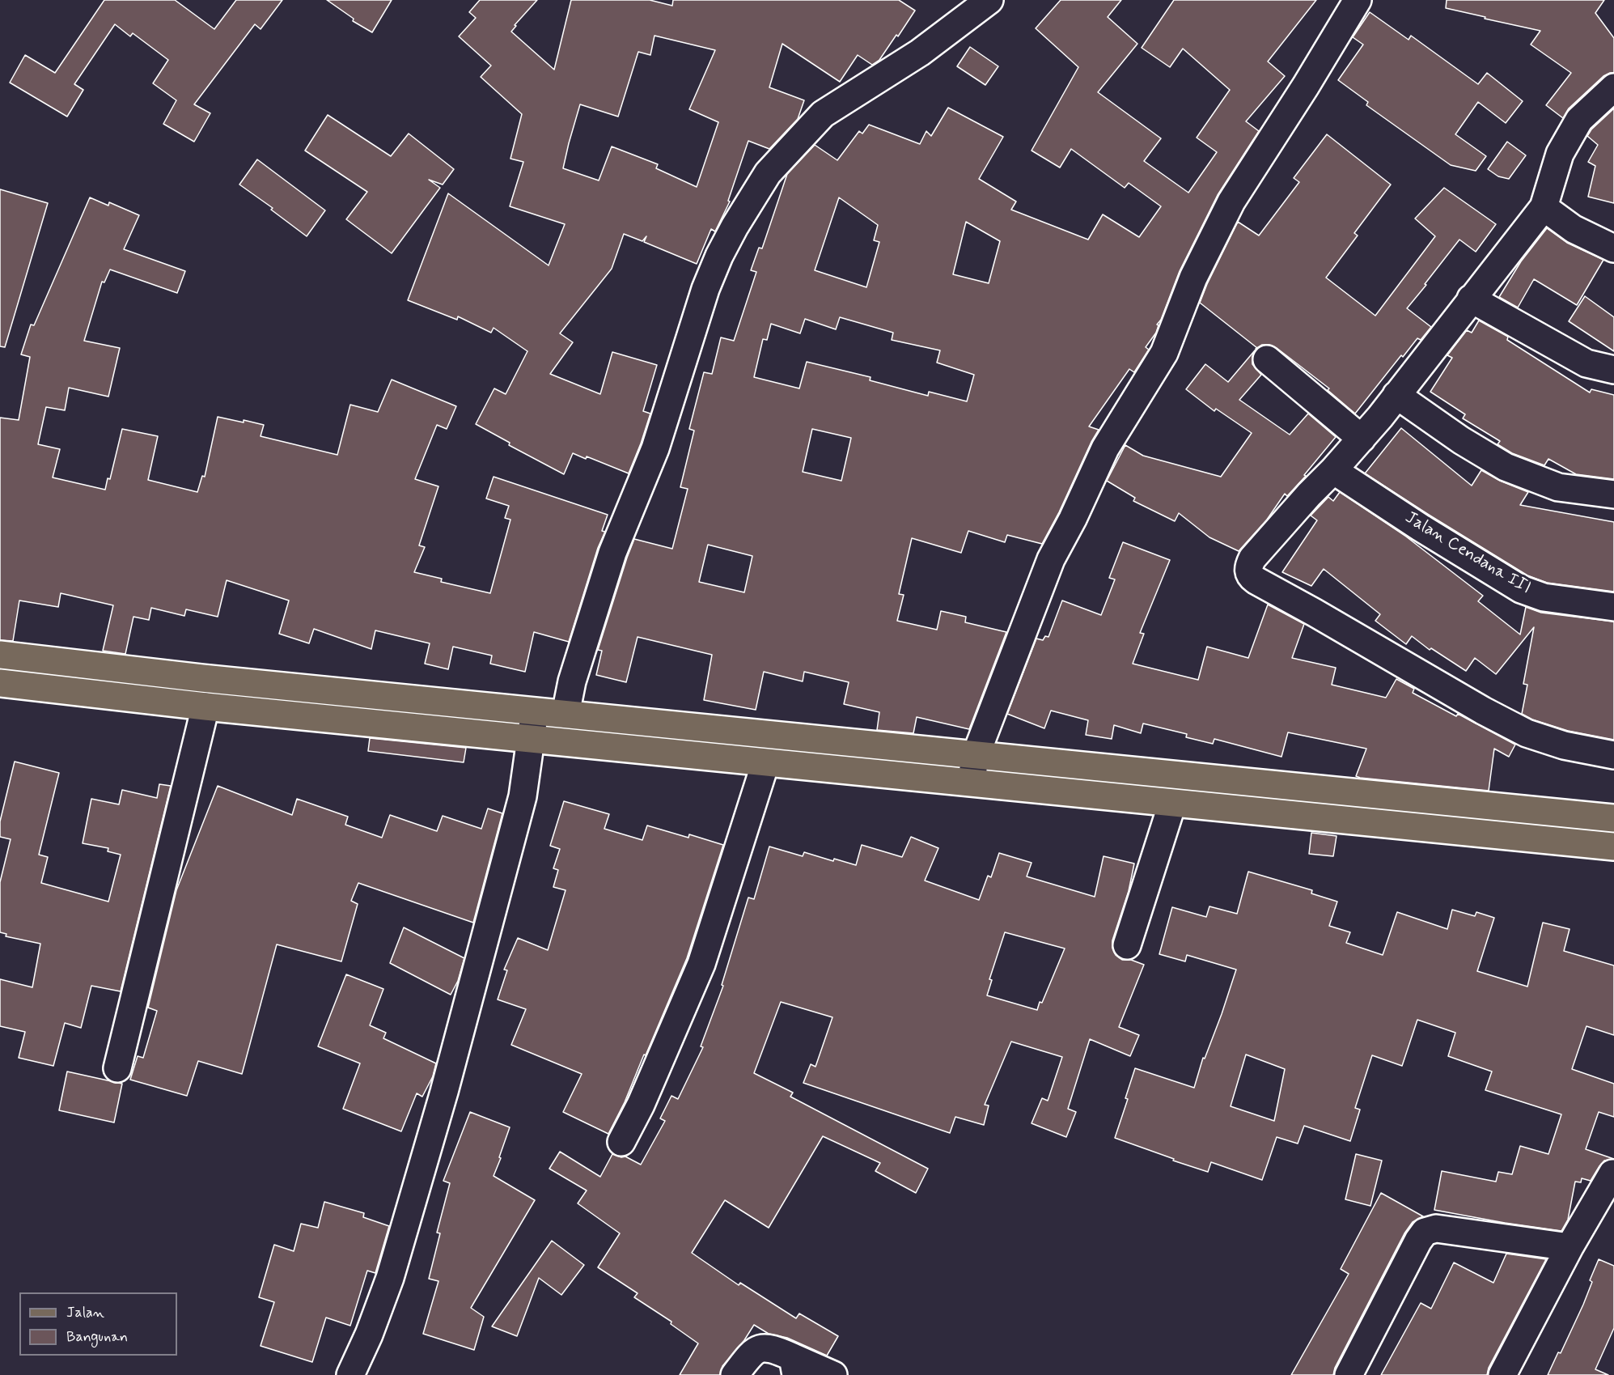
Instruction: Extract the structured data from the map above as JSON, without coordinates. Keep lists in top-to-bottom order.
{
  "streets": {
    "street": ["Jalan Cendana III"]
  },
  "legend": ["Jalan", "Bangunan"]
}
